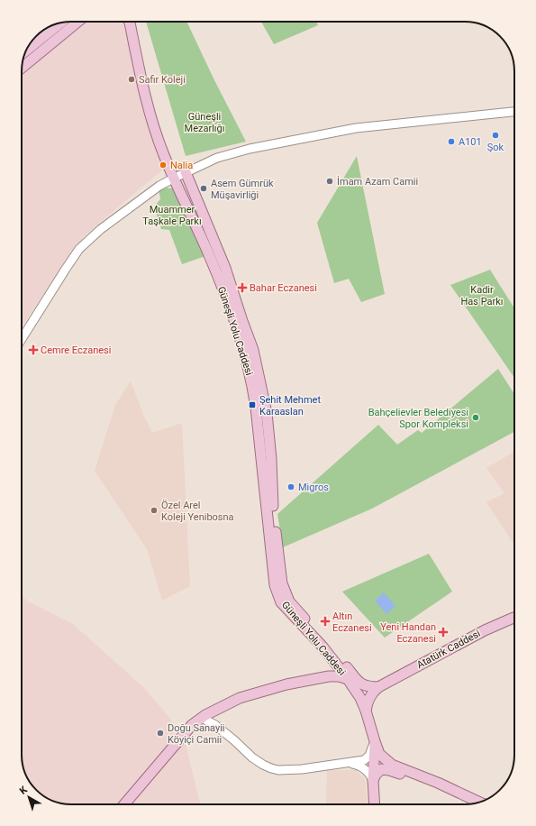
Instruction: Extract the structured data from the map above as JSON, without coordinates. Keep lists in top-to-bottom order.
{
  "streets": {
    "main road": ["Güneşli Yolu Caddesi", "Atatürk Caddesi"]
  },
  "crossings": [
    ["Güneşli Yolu Caddesi", "Atatürk Caddesi"]
  ],
  "parks": ["Güneşli Mezarlığı", "Muammer Taşkale Parkı", "Kadir Has Parkı"],
  "places": {
    "other": [
      "Safir Koleji",
      "Şok",
      "A101",
      "Nalia",
      "İmam Azam Camii",
      "Asem Gümrük Müşavirliği",
      "Bahçelievler Belediyesi Spor Kompleksi",
      "Migros",
      "Özel Arel Koleji Yenibosna",
      "Doğu Sanayii Köyiçi Camii"
    ],
    "health": [
      "Bahar Eczanesi",
      "Cemre Eczanesi",
      "Altın Eczanesi",
      "Yeni Handan Eczanesi"
    ],
    "transit": ["Şehit Mehmet Karaaslan"]
  },
  "north": "top left"
}
